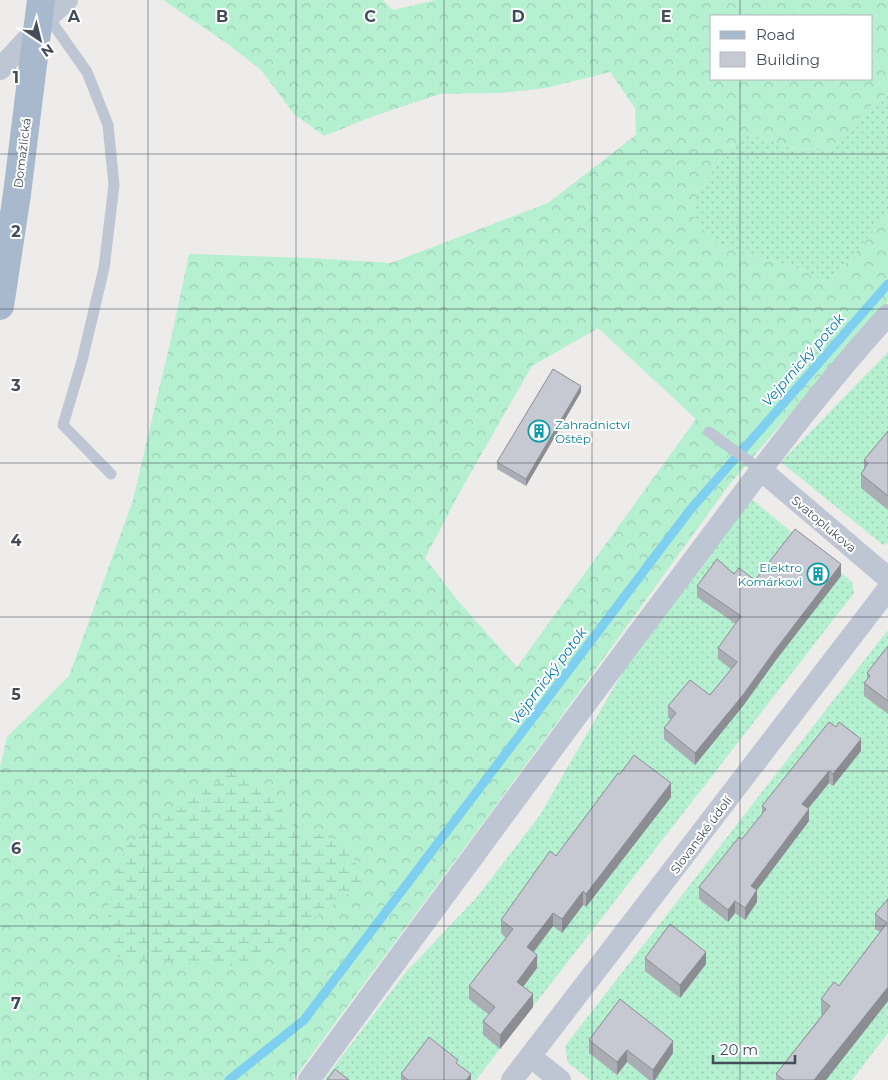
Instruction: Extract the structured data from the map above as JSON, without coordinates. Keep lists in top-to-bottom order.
{
  "streets": {
    "main road": ["Domažlická"],
    "street": ["Svatoplukova", "Slovanské údolí"]
  },
  "water": ["Vejprnický potok"],
  "places": {
    "building": ["Zahradnictví Oštěp", "Elektro Komárkovi"]
  },
  "legend": ["Road", "Building"],
  "scale_bar": "20 m",
  "north": "bottom right",
  "grid": {
    "columns": [
      "A",
      "B",
      "C",
      "D",
      "E"
    ],
    "rows": [
      "1",
      "2",
      "3",
      "4",
      "5",
      "6",
      "7"
    ]
  }
}
